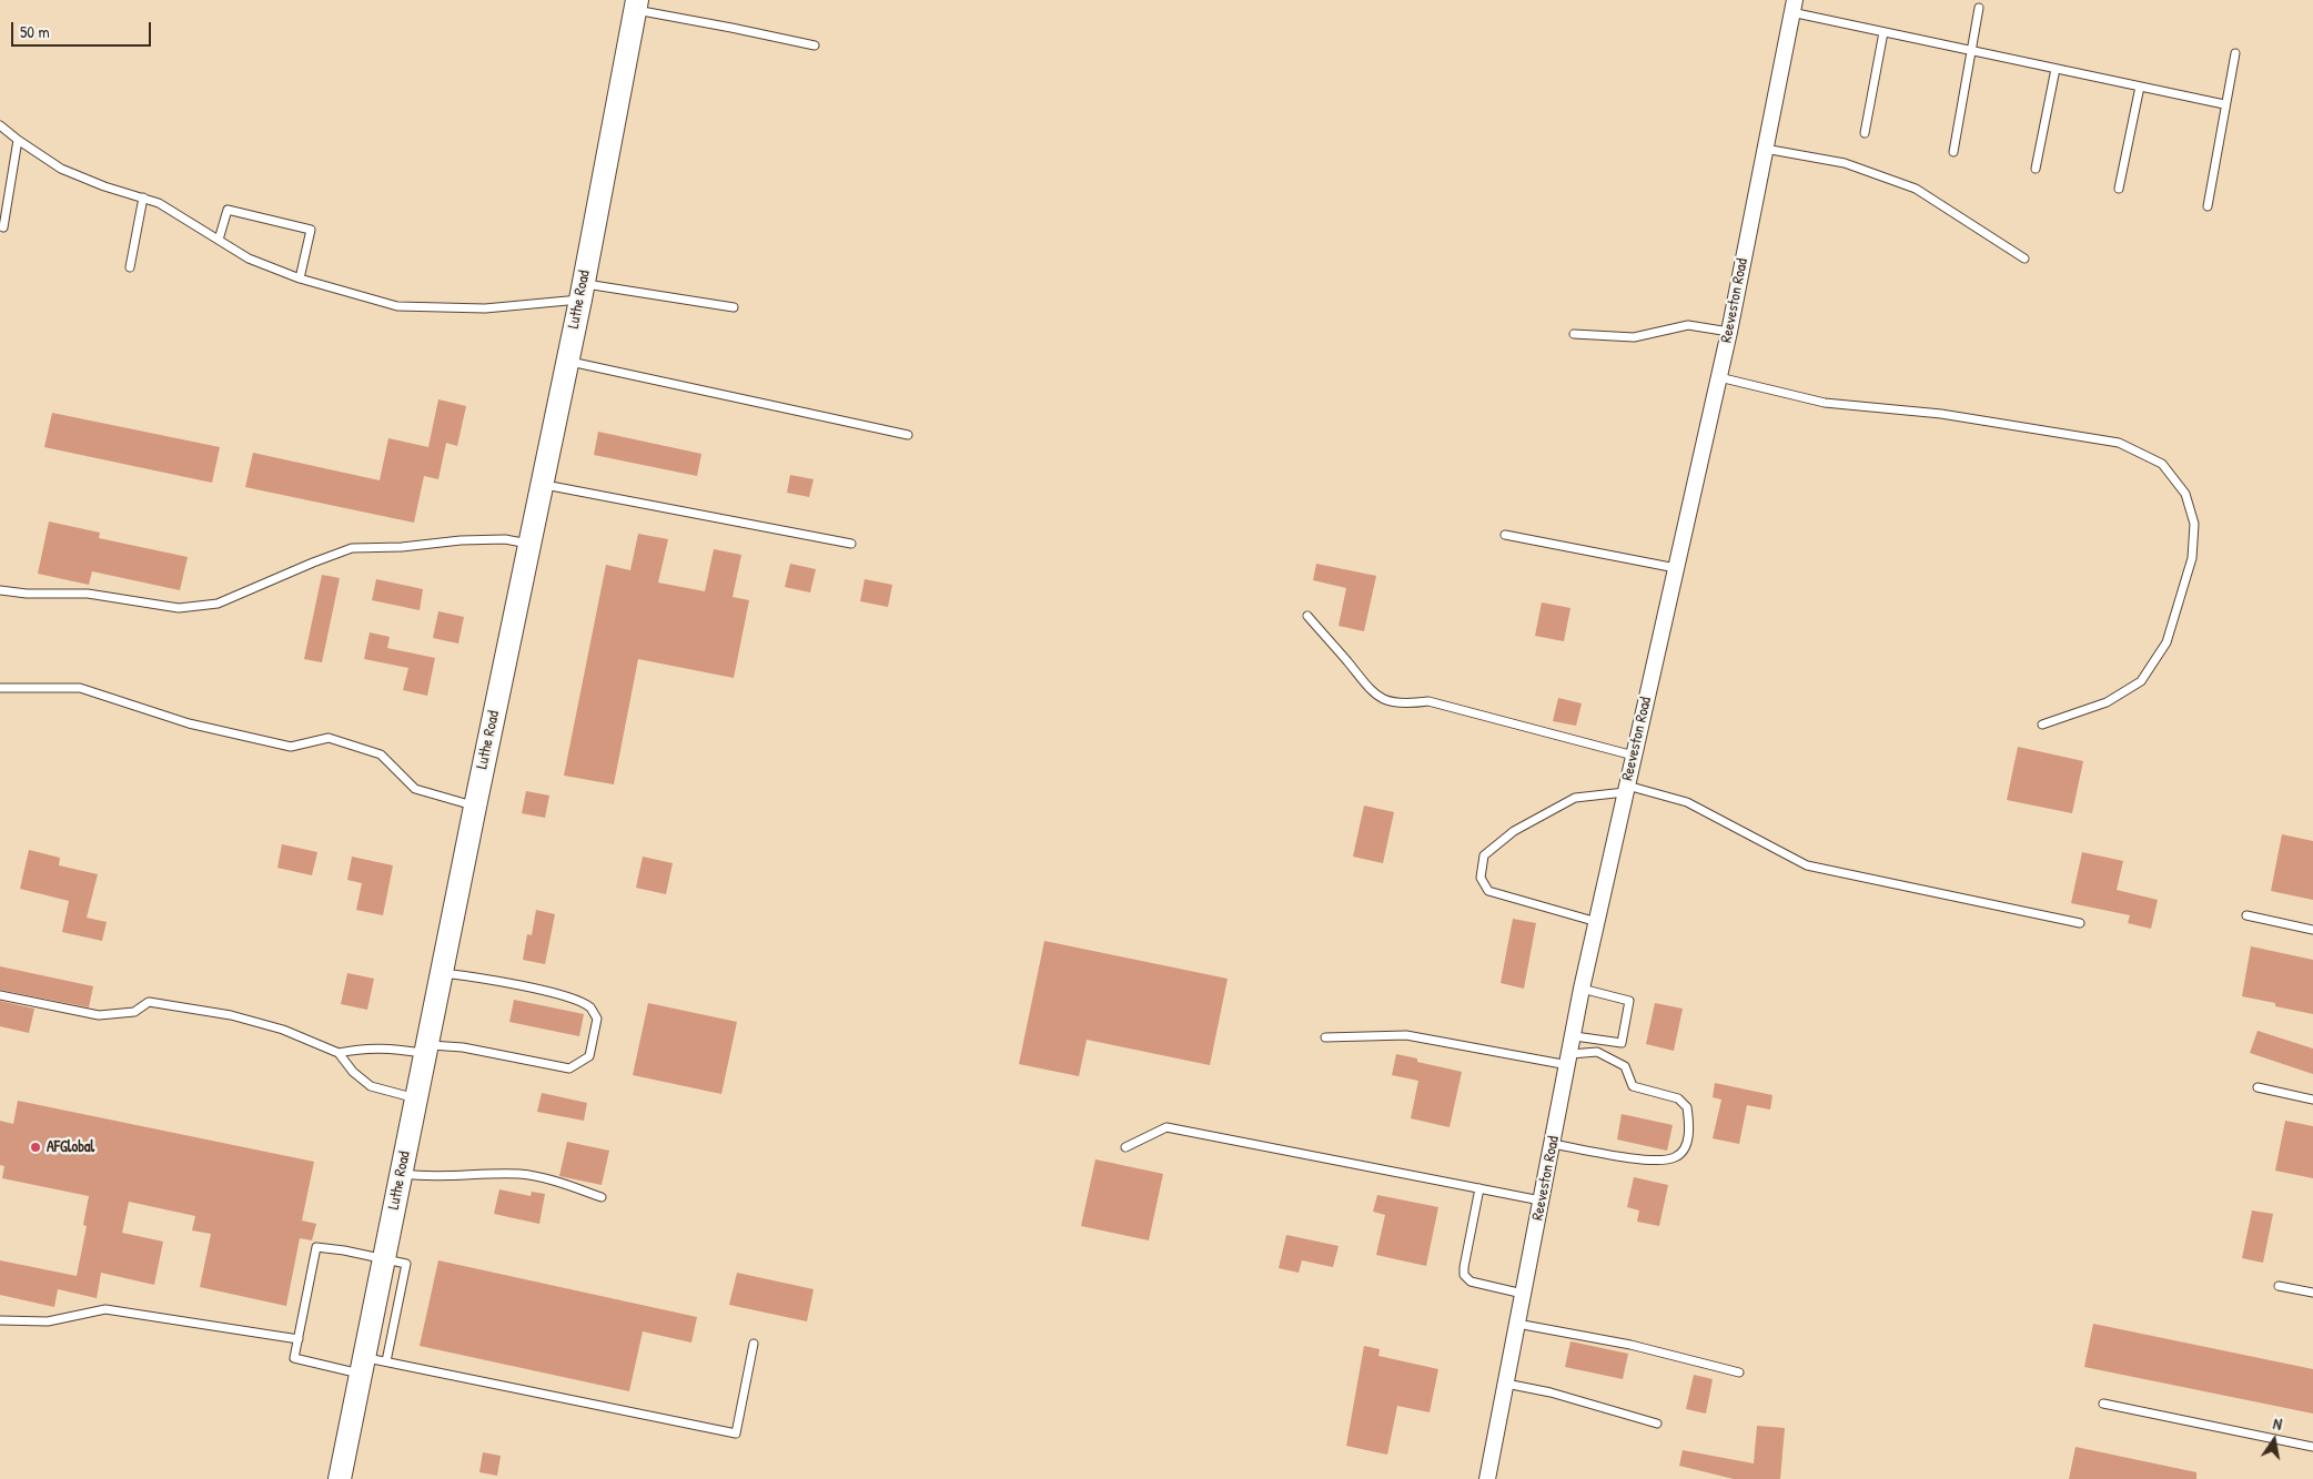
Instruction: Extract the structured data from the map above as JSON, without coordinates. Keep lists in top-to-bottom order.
{
  "streets": {
    "street": ["Luthe Road", "Reeveston Road"]
  },
  "places": ["AFGlobal"],
  "scale_bar": "50 m",
  "north": "top"
}
